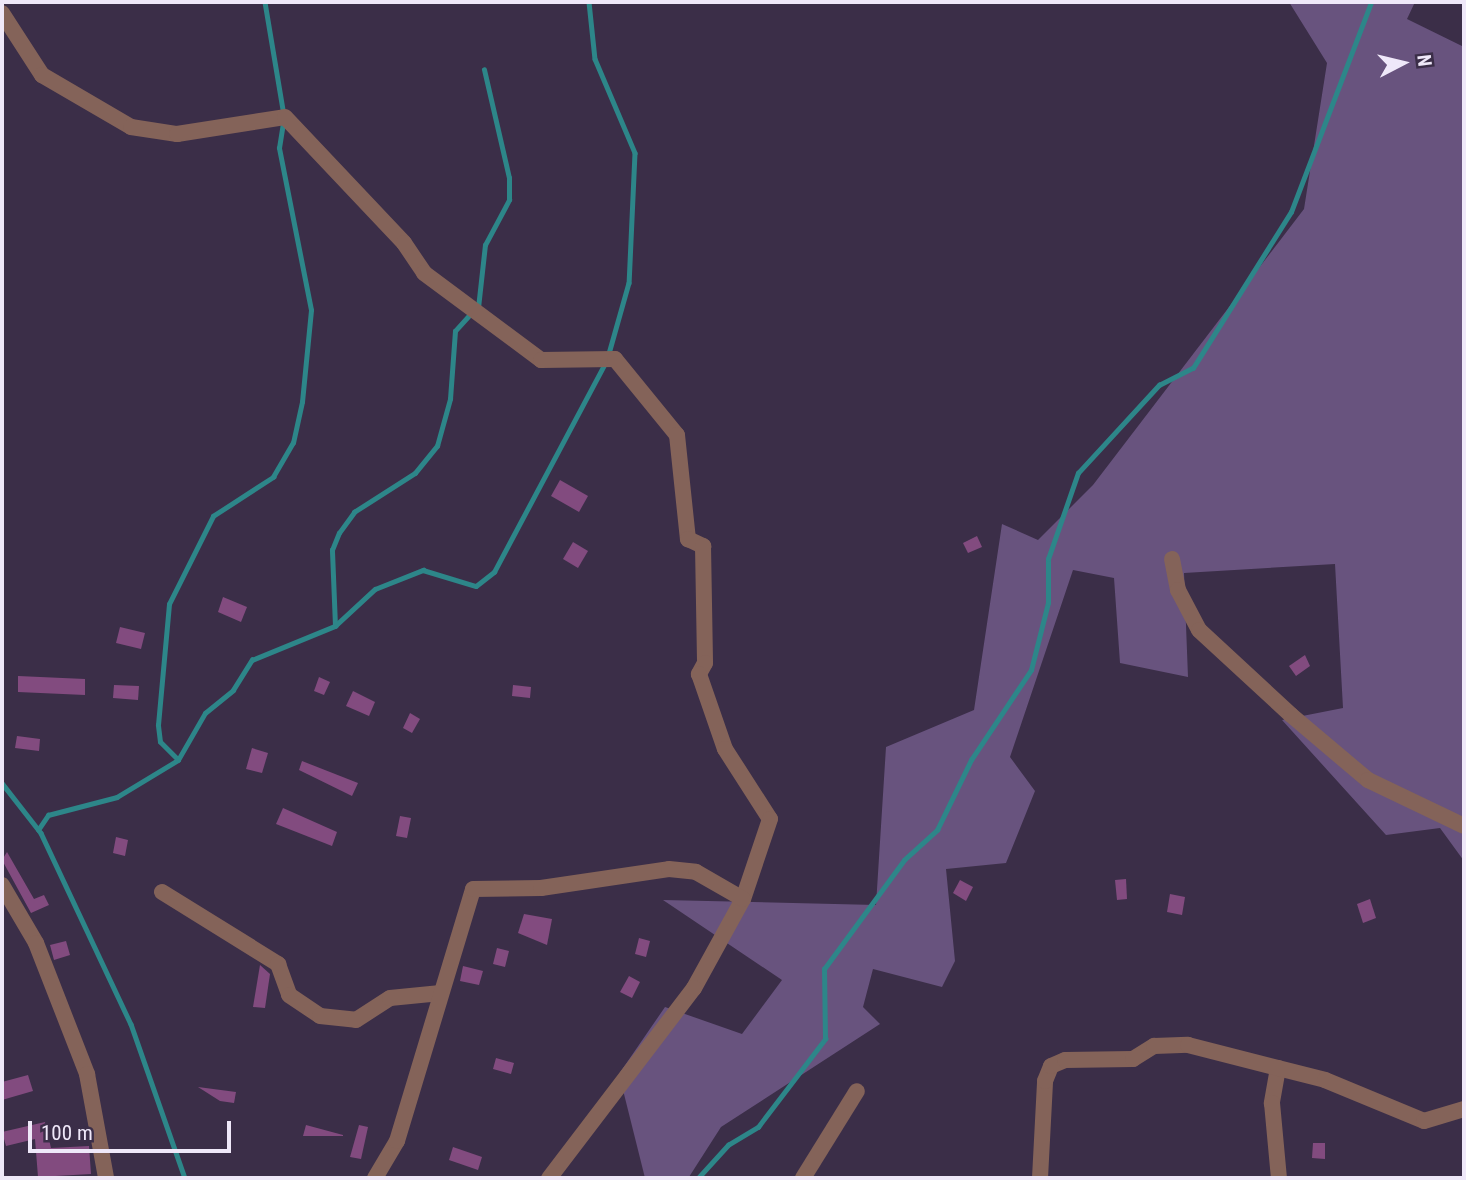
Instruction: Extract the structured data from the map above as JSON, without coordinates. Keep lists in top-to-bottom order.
{
  "scale_bar": "100 m",
  "north": "right"
}
